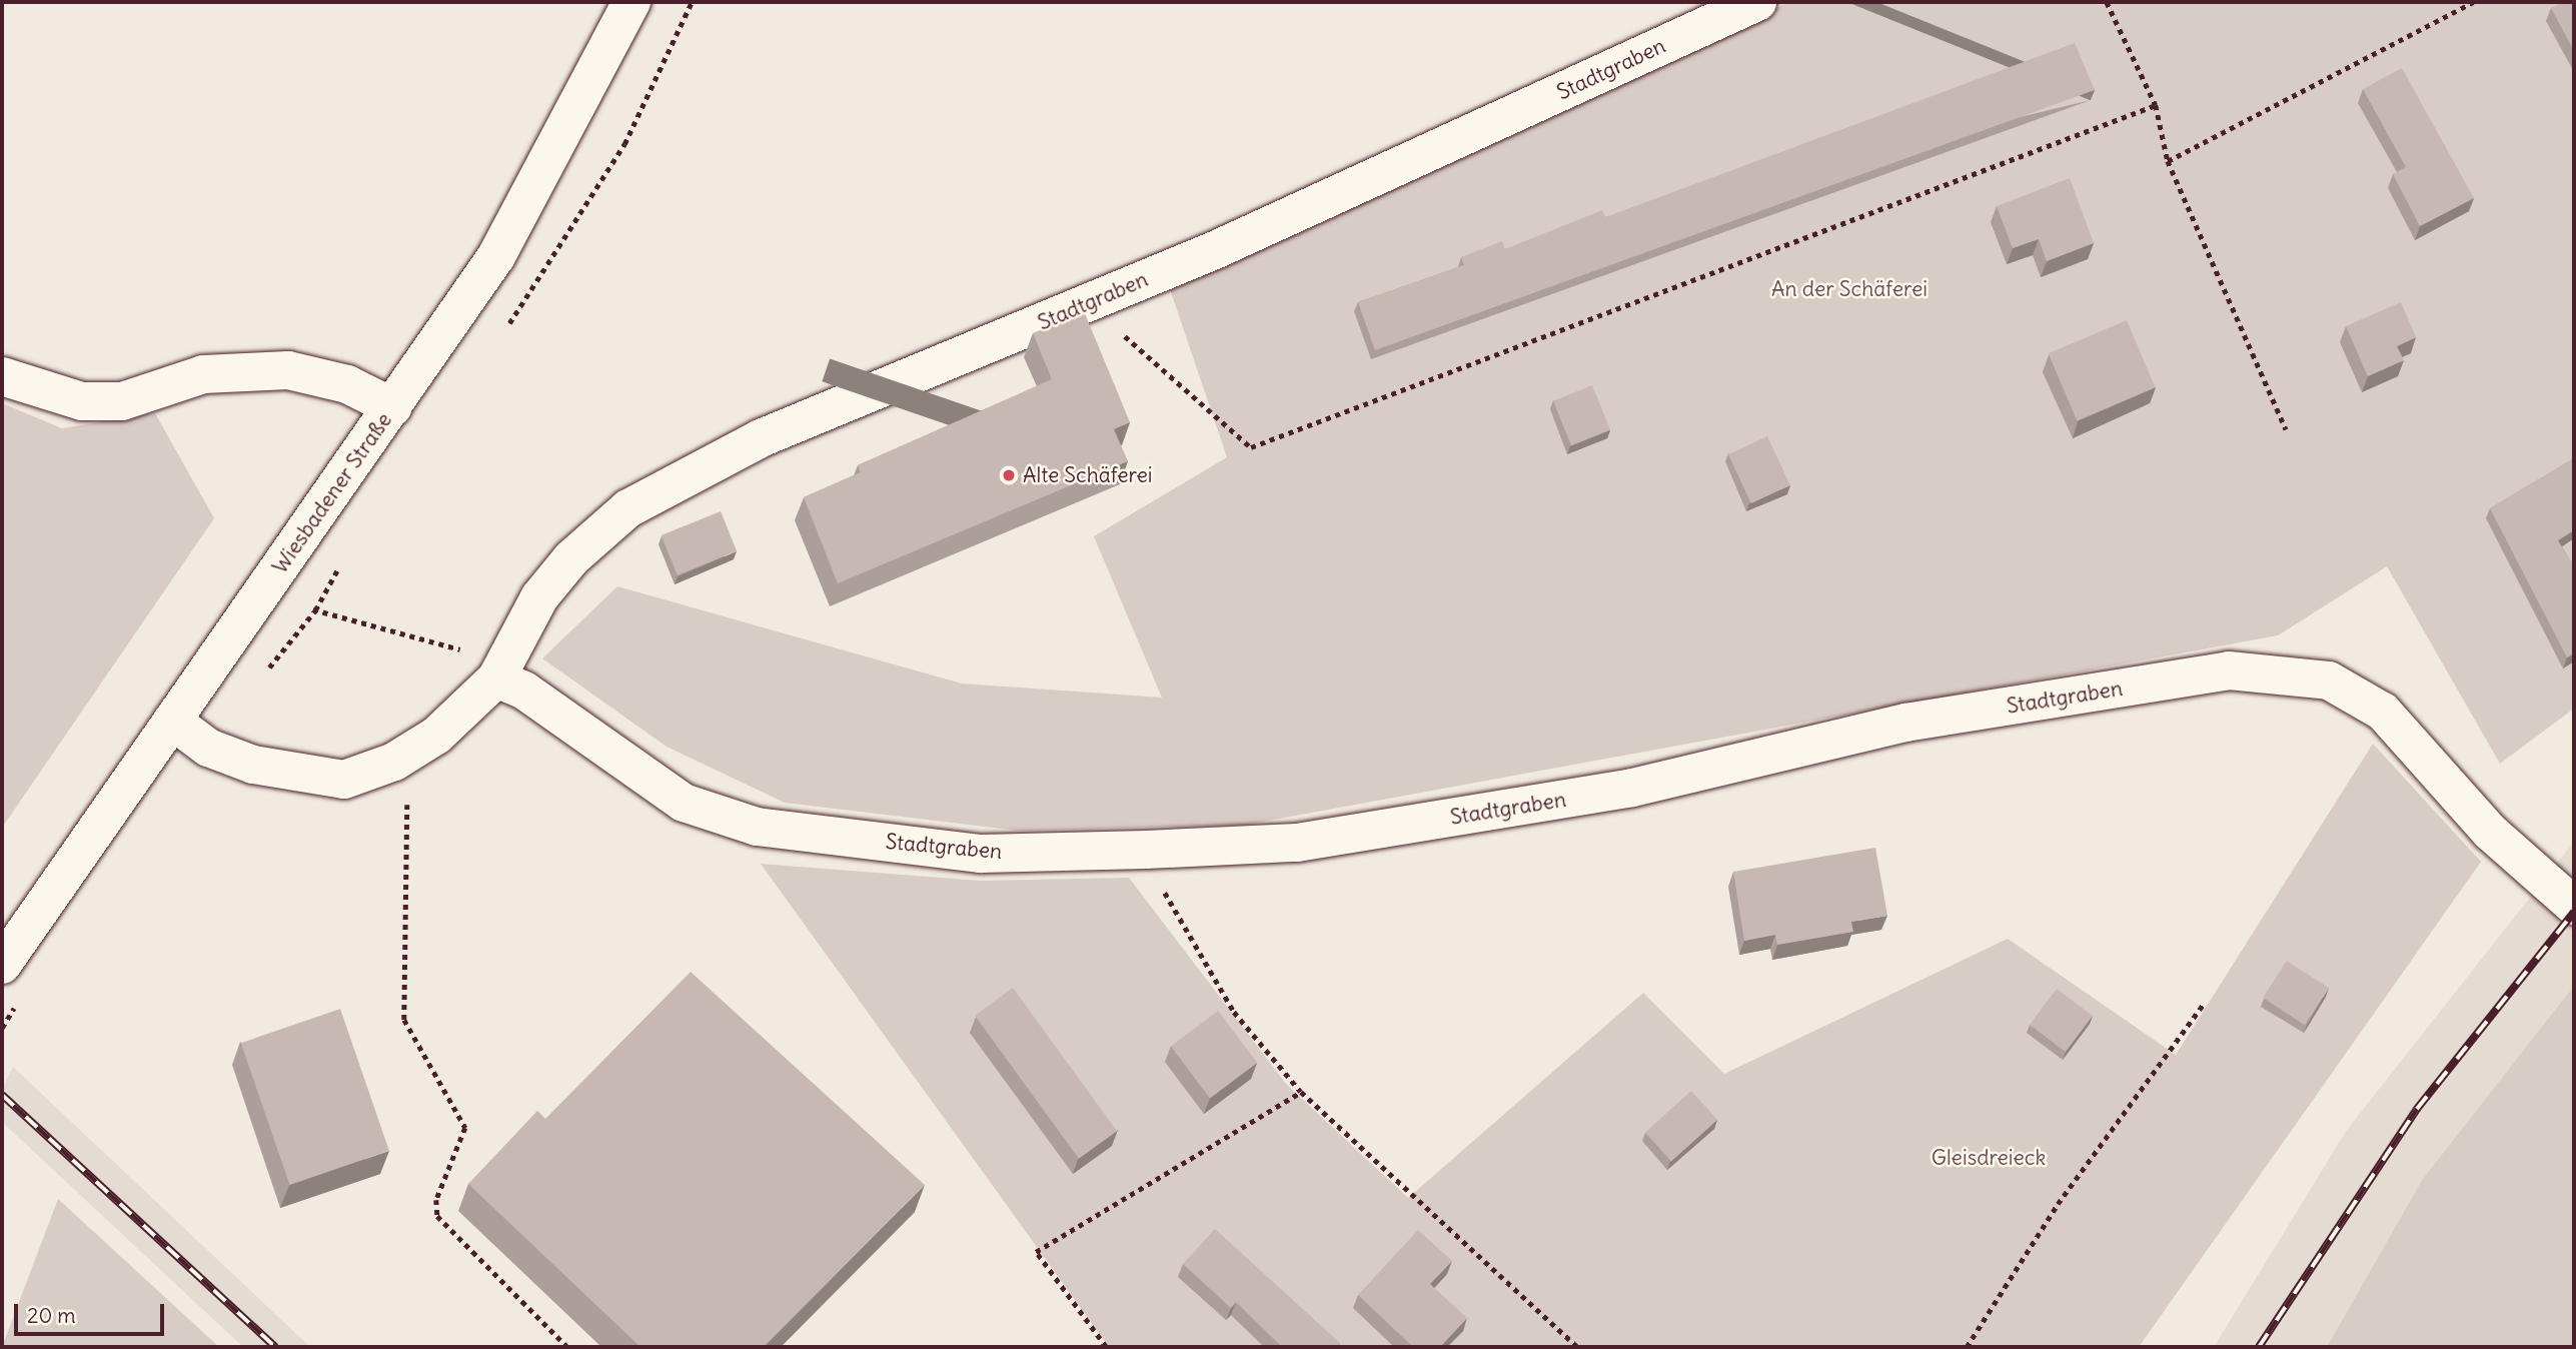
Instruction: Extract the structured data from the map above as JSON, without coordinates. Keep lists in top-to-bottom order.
{
  "streets": {
    "street": ["Stadtgraben", "Wiesbadener Straße"]
  },
  "crossings": [
    ["Stadtgraben", "Wiesbadener Straße"]
  ],
  "parks": ["An der Schäferei", "Gleisdreieck"],
  "places": ["Alte Schäferei"],
  "scale_bar": "20 m"
}
